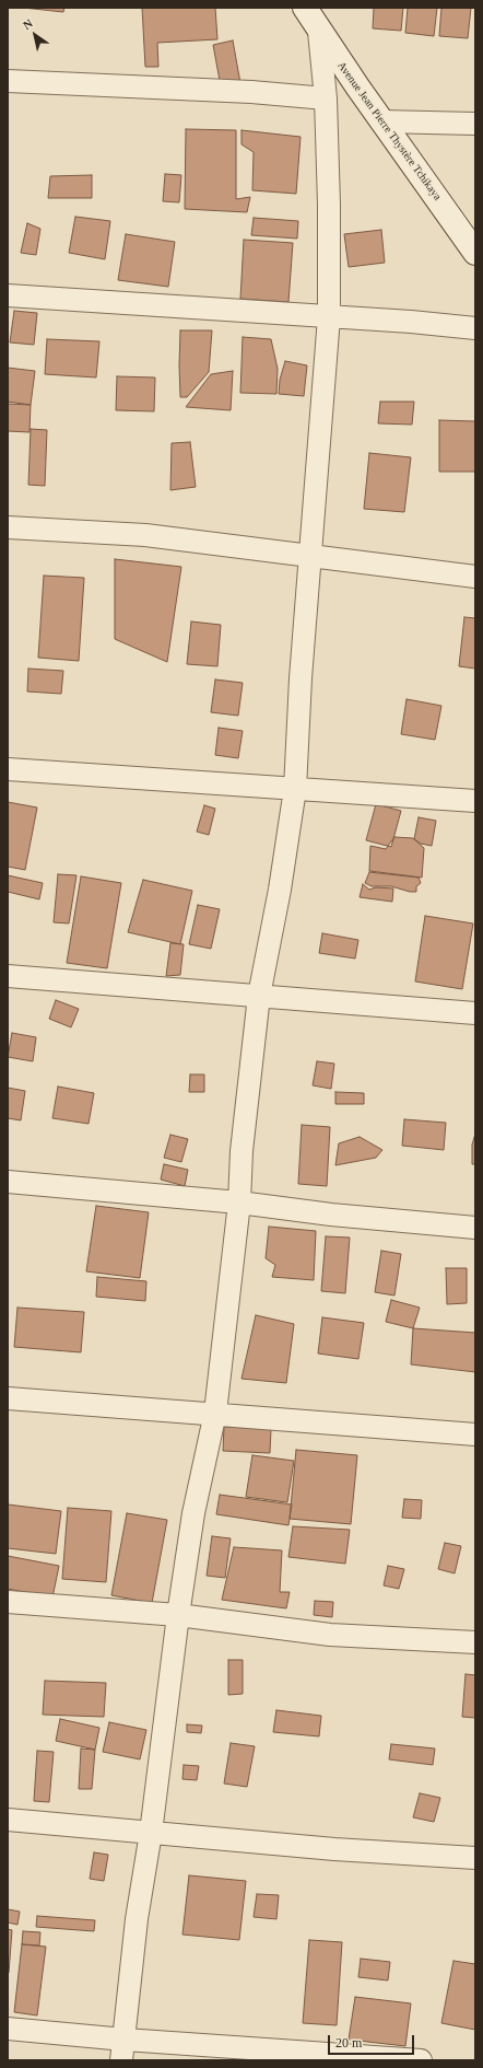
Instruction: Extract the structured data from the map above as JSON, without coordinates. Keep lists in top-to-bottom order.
{
  "streets": {
    "street": ["Avenue Jean Pierre Thystère Tchikaya"]
  },
  "scale_bar": "20 m",
  "north": "top left"
}
